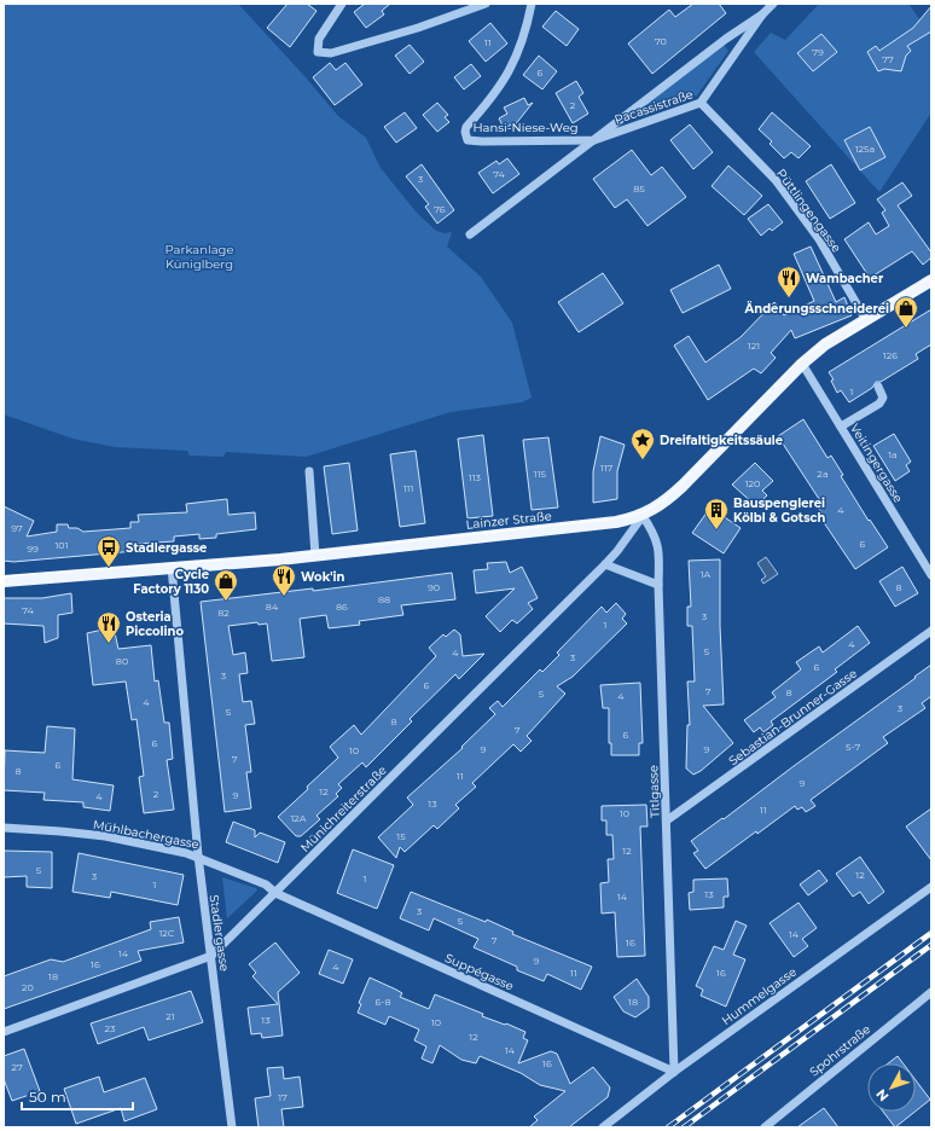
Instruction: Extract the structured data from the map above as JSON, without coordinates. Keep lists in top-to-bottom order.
{
  "streets": {
    "main road": ["Lainzer Straße"],
    "street": [
      "Pacassistraße",
      "Hansi-Niese-Weg",
      "Püttlingengasse",
      "Veitingergasse",
      "Sebastian-Brunner-Gasse",
      "Titlgasse",
      "Münichreiterstraße",
      "Mühlbachergasse",
      "Stadlergasse",
      "Suppégasse",
      "Hummelgasse",
      "Spohrstraße"
    ]
  },
  "crossings": [
    ["Pacassistraße", "Hansi-Niese-Weg"],
    ["Pacassistraße", "Püttlingengasse"],
    ["Püttlingengasse", "Lainzer Straße"],
    ["Veitingergasse", "Lainzer Straße"],
    ["Lainzer Straße", "Titlgasse"],
    ["Lainzer Straße", "Münichreiterstraße"],
    ["Lainzer Straße", "Stadlergasse"],
    ["Sebastian-Brunner-Gasse", "Titlgasse"],
    ["Titlgasse", "Münichreiterstraße"],
    ["Titlgasse", "Suppégasse"],
    ["Titlgasse", "Hummelgasse"],
    ["Münichreiterstraße", "Mühlbachergasse"],
    ["Münichreiterstraße", "Stadlergasse"],
    ["Münichreiterstraße", "Suppégasse"],
    ["Mühlbachergasse", "Stadlergasse"],
    ["Mühlbachergasse", "Suppégasse"],
    ["Suppégasse", "Hummelgasse"]
  ],
  "parks": ["Parkanlage Küniglberg"],
  "places": {
    "restaurant": ["Wambacher", "Wok'in", "Osteria Piccolino"],
    "shop": ["Änderungsschneiderei", "Cycle Factory 1130"],
    "place": ["Dreifaltigkeitssäule"],
    "building": ["Bauspenglerei Kölbl & Gotsch"],
    "bus stop": ["Stadlergasse"]
  },
  "house_numbers": [
    "70",
    "11",
    "79",
    "77",
    "6",
    "2",
    "125a",
    "74",
    "3",
    "85",
    "76",
    "121",
    "126",
    "1",
    "1a",
    "117",
    "115",
    "2a",
    "113",
    "120",
    "111",
    "4",
    "97",
    "6",
    "101",
    "99",
    "1A",
    "90",
    "8",
    "88",
    "84",
    "86",
    "74",
    "82",
    "3",
    "1",
    "4",
    "5",
    "4",
    "3",
    "80",
    "6",
    "3",
    "6",
    "7",
    "8",
    "5",
    "4",
    "4",
    "3",
    "5",
    "8",
    "7",
    "6",
    "6",
    "5-7",
    "9",
    "9",
    "10",
    "7",
    "6",
    "8",
    "11",
    "9",
    "12",
    "2",
    "9",
    "4",
    "13",
    "11",
    "10",
    "12A",
    "15",
    "12",
    "5",
    "12",
    "3",
    "1",
    "1",
    "13",
    "14",
    "3",
    "5",
    "12C",
    "14",
    "7",
    "16",
    "14",
    "9",
    "16",
    "4",
    "11",
    "16",
    "18",
    "20",
    "6-8",
    "18",
    "21",
    "13",
    "10",
    "23",
    "12",
    "14",
    "16",
    "27",
    "17"
  ],
  "scale_bar": "50 m",
  "north": "bottom left"
}
